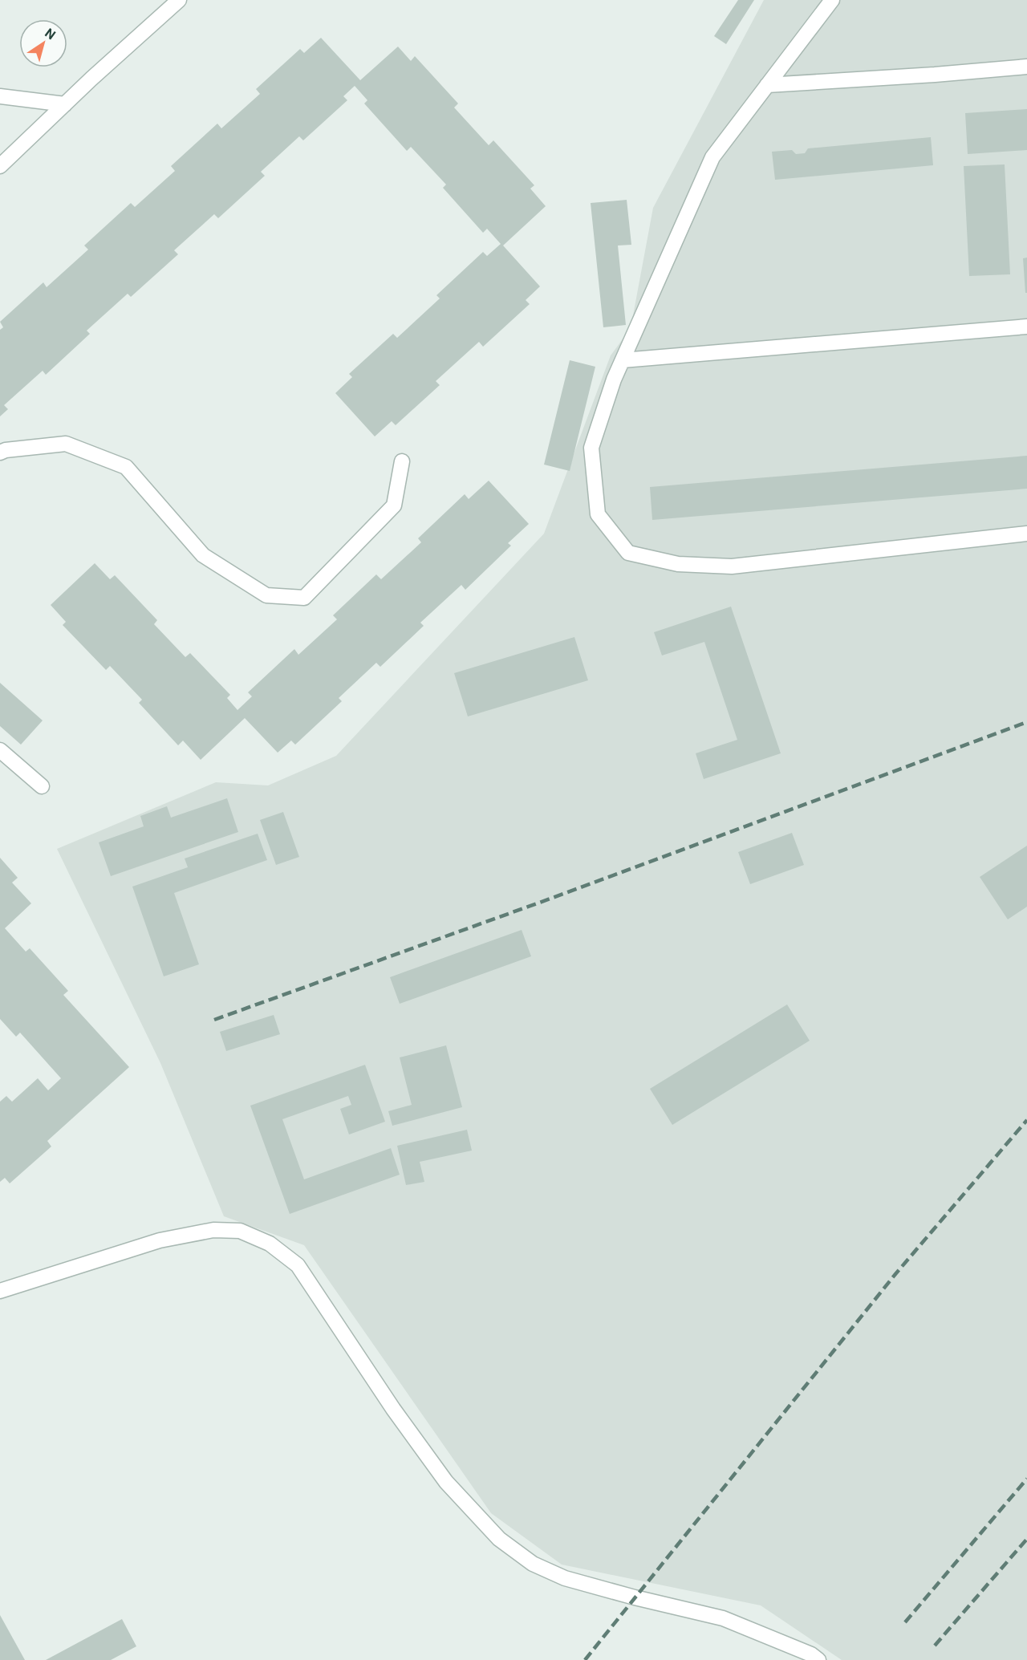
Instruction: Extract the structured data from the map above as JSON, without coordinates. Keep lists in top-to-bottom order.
{
  "north": "top right"
}
